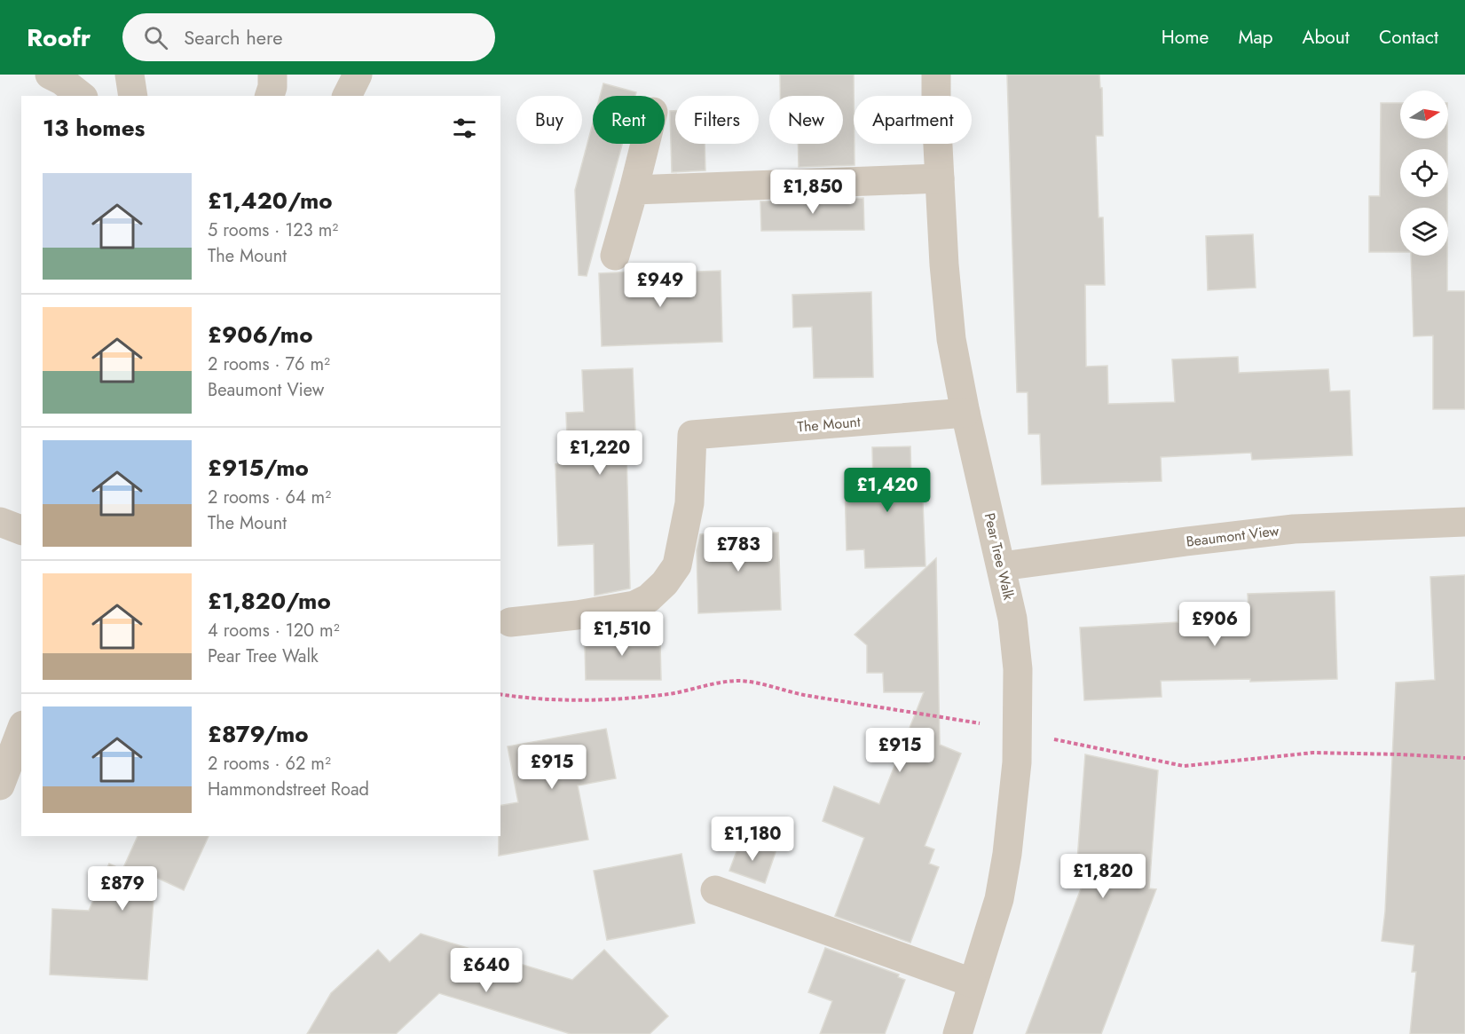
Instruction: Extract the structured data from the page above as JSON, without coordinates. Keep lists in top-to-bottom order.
{
  "streets": {
    "street": ["The Mount", "Beaumont View", "Pear Tree Walk"]
  },
  "crossings": [
    ["The Mount", "Pear Tree Walk"],
    ["Beaumont View", "Pear Tree Walk"]
  ],
  "north": "right",
  "page": {
    "header": "Roofr",
    "search": "Search here",
    "nav": [
      "Home",
      "Map",
      "About",
      "Contact"
    ],
    "chip": [
      "Buy",
      "Rent",
      "Filters",
      "New",
      "Apartment"
    ],
    "heading": "13 homes",
    "list": [
      {
        "name": "£1,420/mo",
        "note": "5 rooms · 123 m² · The Mount"
      },
      {
        "name": "£906/mo",
        "note": "2 rooms · 76 m² · Beaumont View"
      },
      {
        "name": "£915/mo",
        "note": "2 rooms · 64 m² · The Mount"
      },
      {
        "name": "£1,820/mo",
        "note": "4 rooms · 120 m² · Pear Tree Walk"
      },
      {
        "name": "£879/mo",
        "note": "2 rooms · 62 m² · Hammondstreet Road"
      }
    ],
    "price": [
      "£1,850",
      "£949",
      "£1,220",
      "£1,420",
      "£783",
      "£906",
      "£1,510",
      "£915",
      "£915",
      "£1,180",
      "£1,820",
      "£879",
      "£640"
    ]
  }
}
